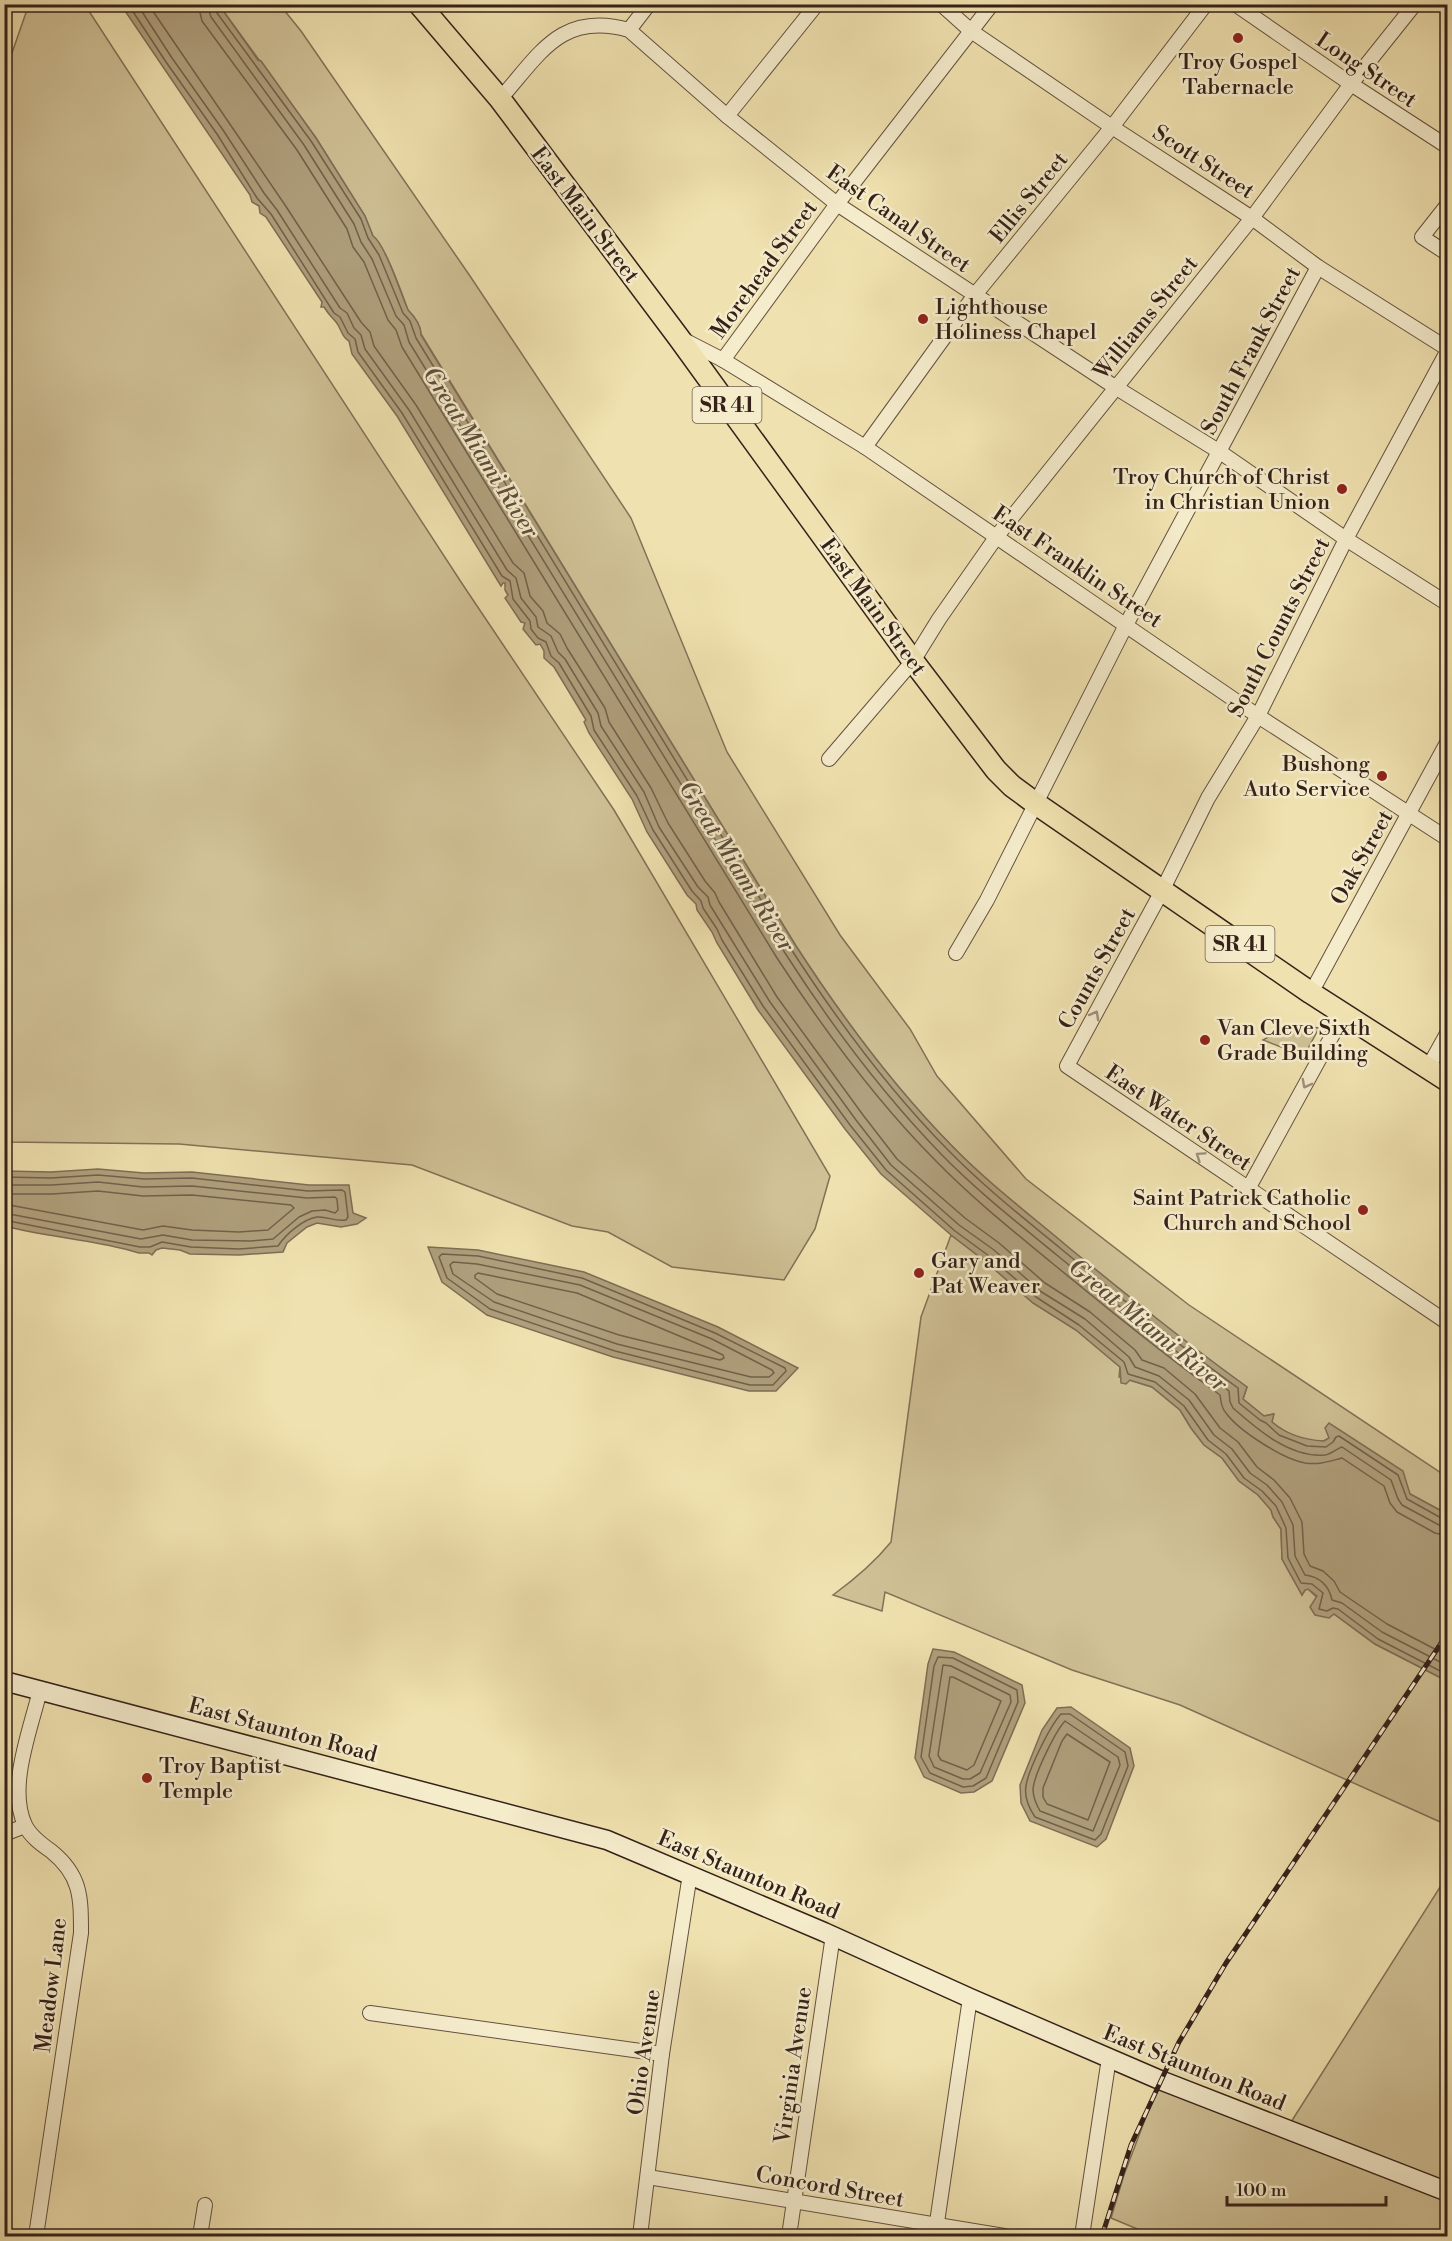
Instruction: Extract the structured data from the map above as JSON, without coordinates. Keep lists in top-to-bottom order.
{
  "streets": {
    "main road": ["East Main Street", "SR 41", "East Staunton Road"],
    "street": [
      "Long Street",
      "Scott Street",
      "Ellis Street",
      "East Canal Street",
      "Morehead Street",
      "Williams Street",
      "South Frank Street",
      "East Franklin Street",
      "South Counts Street",
      "Oak Street",
      "Counts Street",
      "East Water Street",
      "Meadow Lane",
      "Ohio Avenue",
      "Virginia Avenue",
      "Concord Street"
    ]
  },
  "crossings": [
    ["Long Street", "Williams Street"],
    ["Scott Street", "Ellis Street"],
    ["Scott Street", "Morehead Street"],
    ["Scott Street", "Williams Street"],
    ["Scott Street", "South Frank Street"],
    ["Scott Street", "South Counts Street"],
    ["Ellis Street", "East Canal Street"],
    ["Ellis Street", "East Franklin Street"],
    ["East Main Street", "East Canal Street"],
    ["East Main Street", "Williams Street"],
    ["East Main Street", "South Frank Street"],
    ["East Main Street", "East Franklin Street"],
    ["East Main Street", "South Counts Street"],
    ["East Main Street", "Oak Street"],
    ["East Main Street", "Counts Street"],
    ["East Canal Street", "Morehead Street"],
    ["East Canal Street", "Williams Street"],
    ["East Canal Street", "South Frank Street"],
    ["East Canal Street", "South Counts Street"],
    ["Morehead Street", "East Franklin Street"],
    ["Williams Street", "East Franklin Street"],
    ["South Frank Street", "East Franklin Street"],
    ["East Franklin Street", "South Counts Street"],
    ["East Franklin Street", "Oak Street"],
    ["South Counts Street", "Counts Street"],
    ["Counts Street", "East Water Street"],
    ["East Staunton Road", "Ohio Avenue"],
    ["East Staunton Road", "Virginia Avenue"],
    ["Ohio Avenue", "Concord Street"],
    ["Virginia Avenue", "Concord Street"]
  ],
  "one_way": ["Counts Street", "East Water Street"],
  "water": ["Great Miami River"],
  "places": [
    "Troy Gospel Tabernacle",
    "Lighthouse Holiness Chapel",
    "Troy Church of Christ in Christian Union",
    "Bushong Auto Service",
    "Van Cleve Sixth Grade Building",
    "Saint Patrick Catholic Church and School",
    "Gary and Pat Weaver",
    "Troy Baptist Temple"
  ],
  "scale_bar": "100 m"
}
